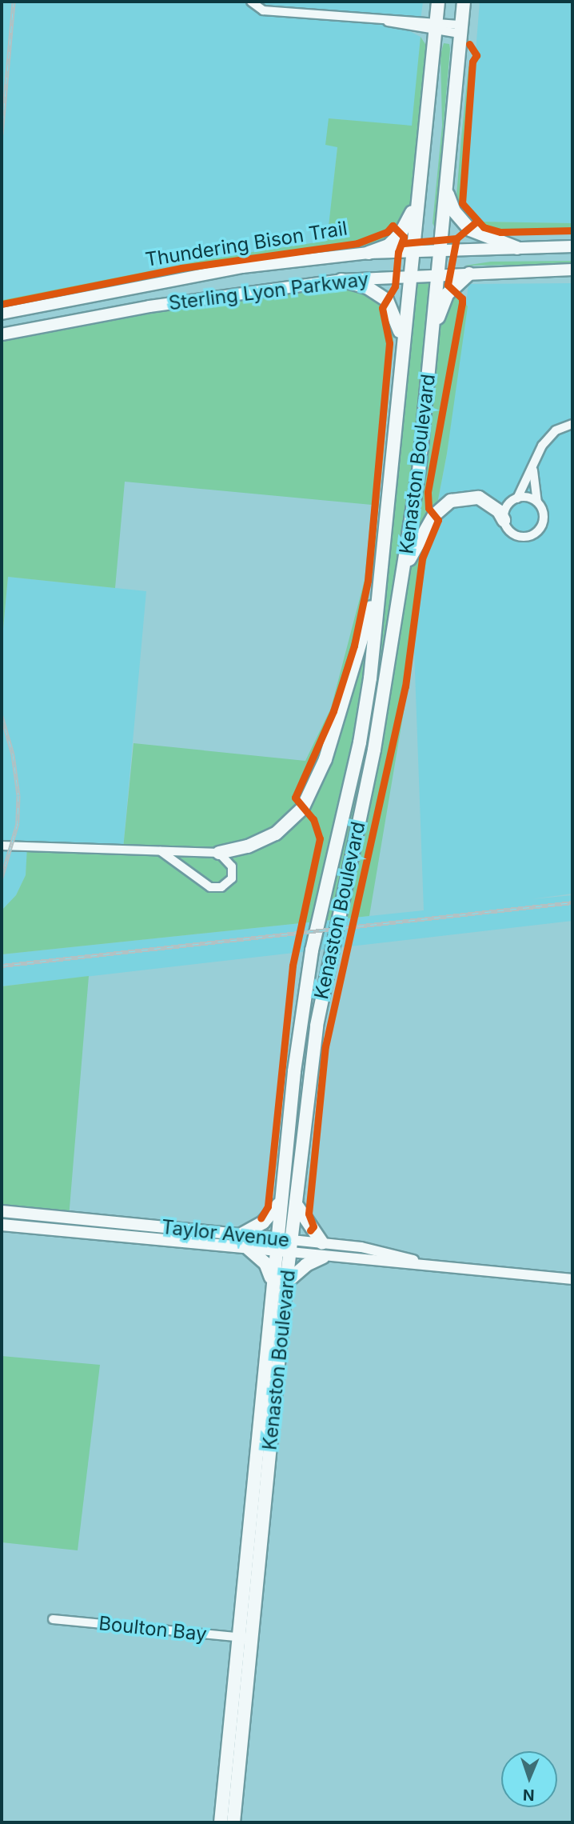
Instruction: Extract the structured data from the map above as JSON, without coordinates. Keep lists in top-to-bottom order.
{
  "streets": {
    "main road": ["Sterling Lyon Parkway", "Kenaston Boulevard", "Taylor Avenue"],
    "street": ["Boulton Bay"],
    "cycle path": ["Thundering Bison Trail"]
  },
  "crossings": [
    ["Sterling Lyon Parkway", "Kenaston Boulevard"],
    ["Kenaston Boulevard", "Taylor Avenue"],
    ["Kenaston Boulevard", "Boulton Bay"]
  ],
  "north": "bottom"
}
